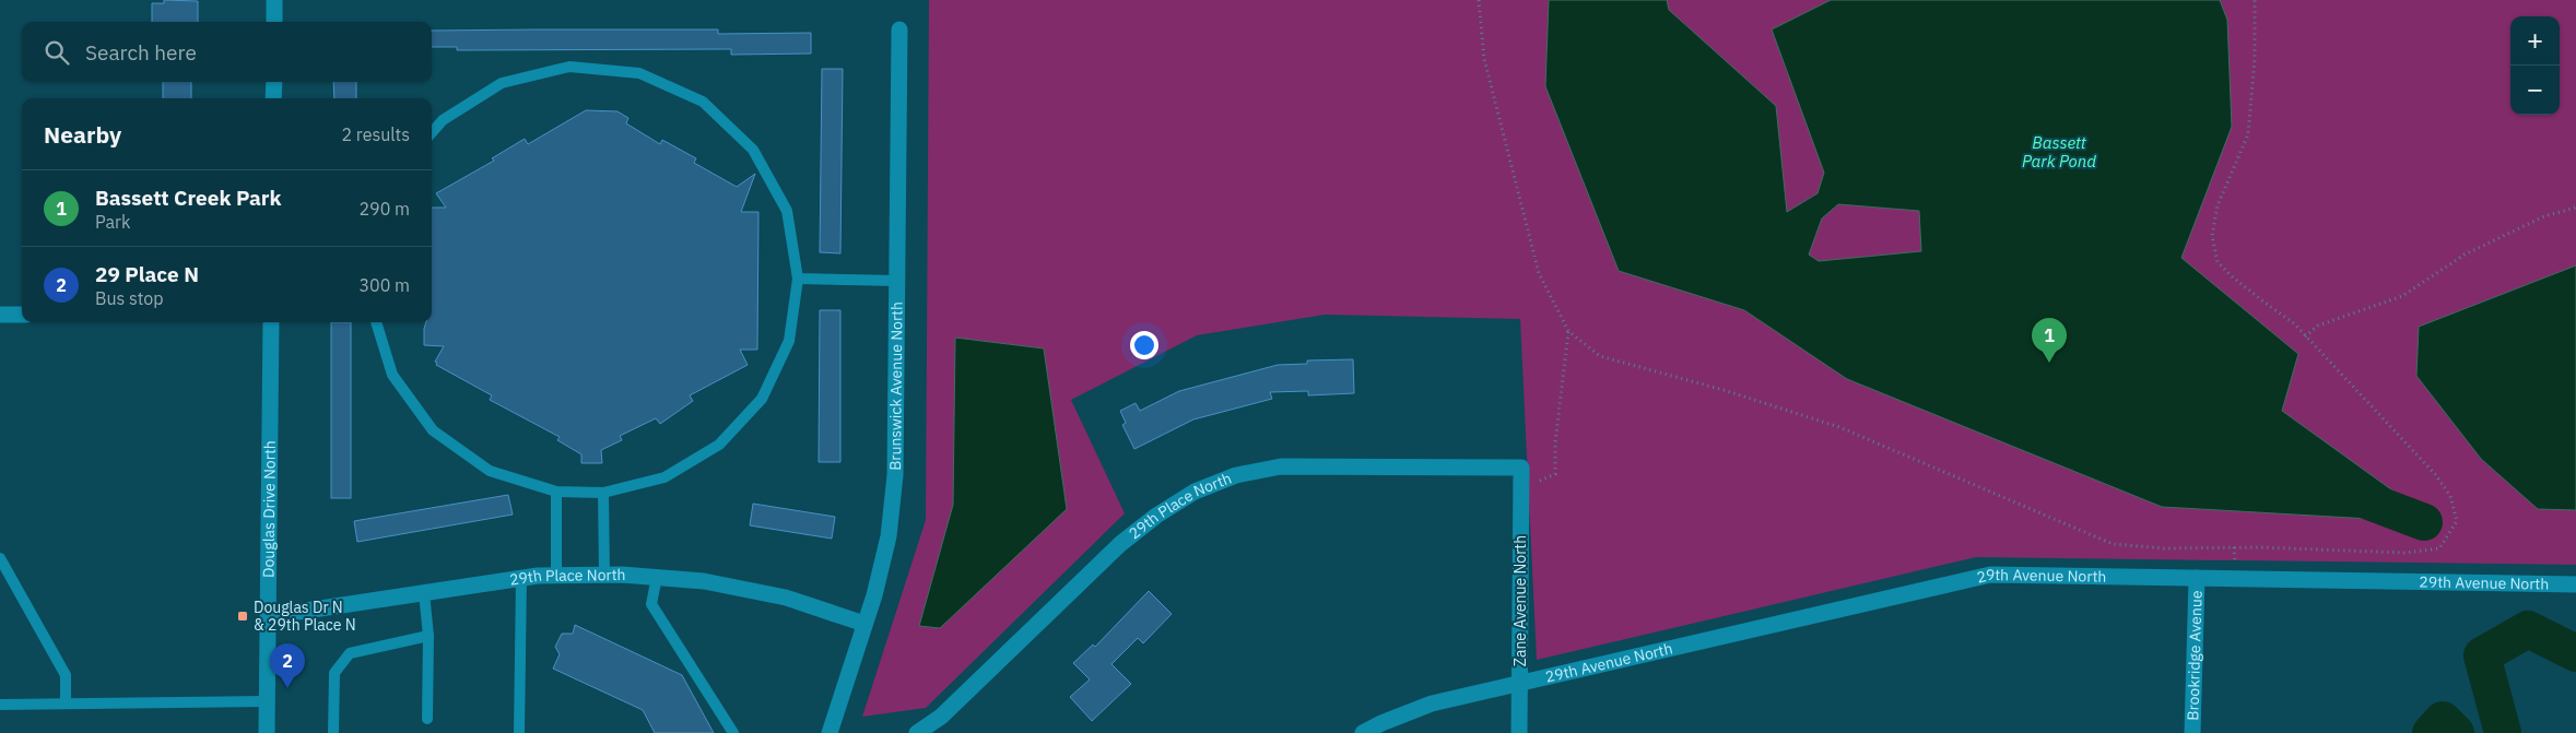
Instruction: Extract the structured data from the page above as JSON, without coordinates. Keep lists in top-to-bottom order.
{
  "streets": {
    "street": [
      "Brunswick Avenue North",
      "29th Place North",
      "Douglas Drive North",
      "29th Avenue North",
      "Zane Avenue North",
      "Brookridge Avenue"
    ]
  },
  "crossings": [
    ["Brunswick Avenue North", "29th Place North"],
    ["29th Place North", "Douglas Drive North"],
    ["29th Place North", "Zane Avenue North"],
    ["29th Avenue North", "Zane Avenue North"],
    ["29th Avenue North", "Brookridge Avenue"]
  ],
  "water": ["Bassett Park Pond"],
  "places": {
    "transit": ["Douglas Dr N & 29th Place N"]
  },
  "page": {
    "map_buttons": ["+", "−"],
    "search": "Search here",
    "heading": ["Nearby", "2 results"],
    "list": [
      {
        "mark": "1",
        "name": "Bassett Creek Park",
        "note": "Park",
        "value": "290 m"
      },
      {
        "mark": "2",
        "name": "29 Place N",
        "note": "Bus stop",
        "value": "300 m"
      }
    ],
    "pins": ["1", "2"]
  }
}
